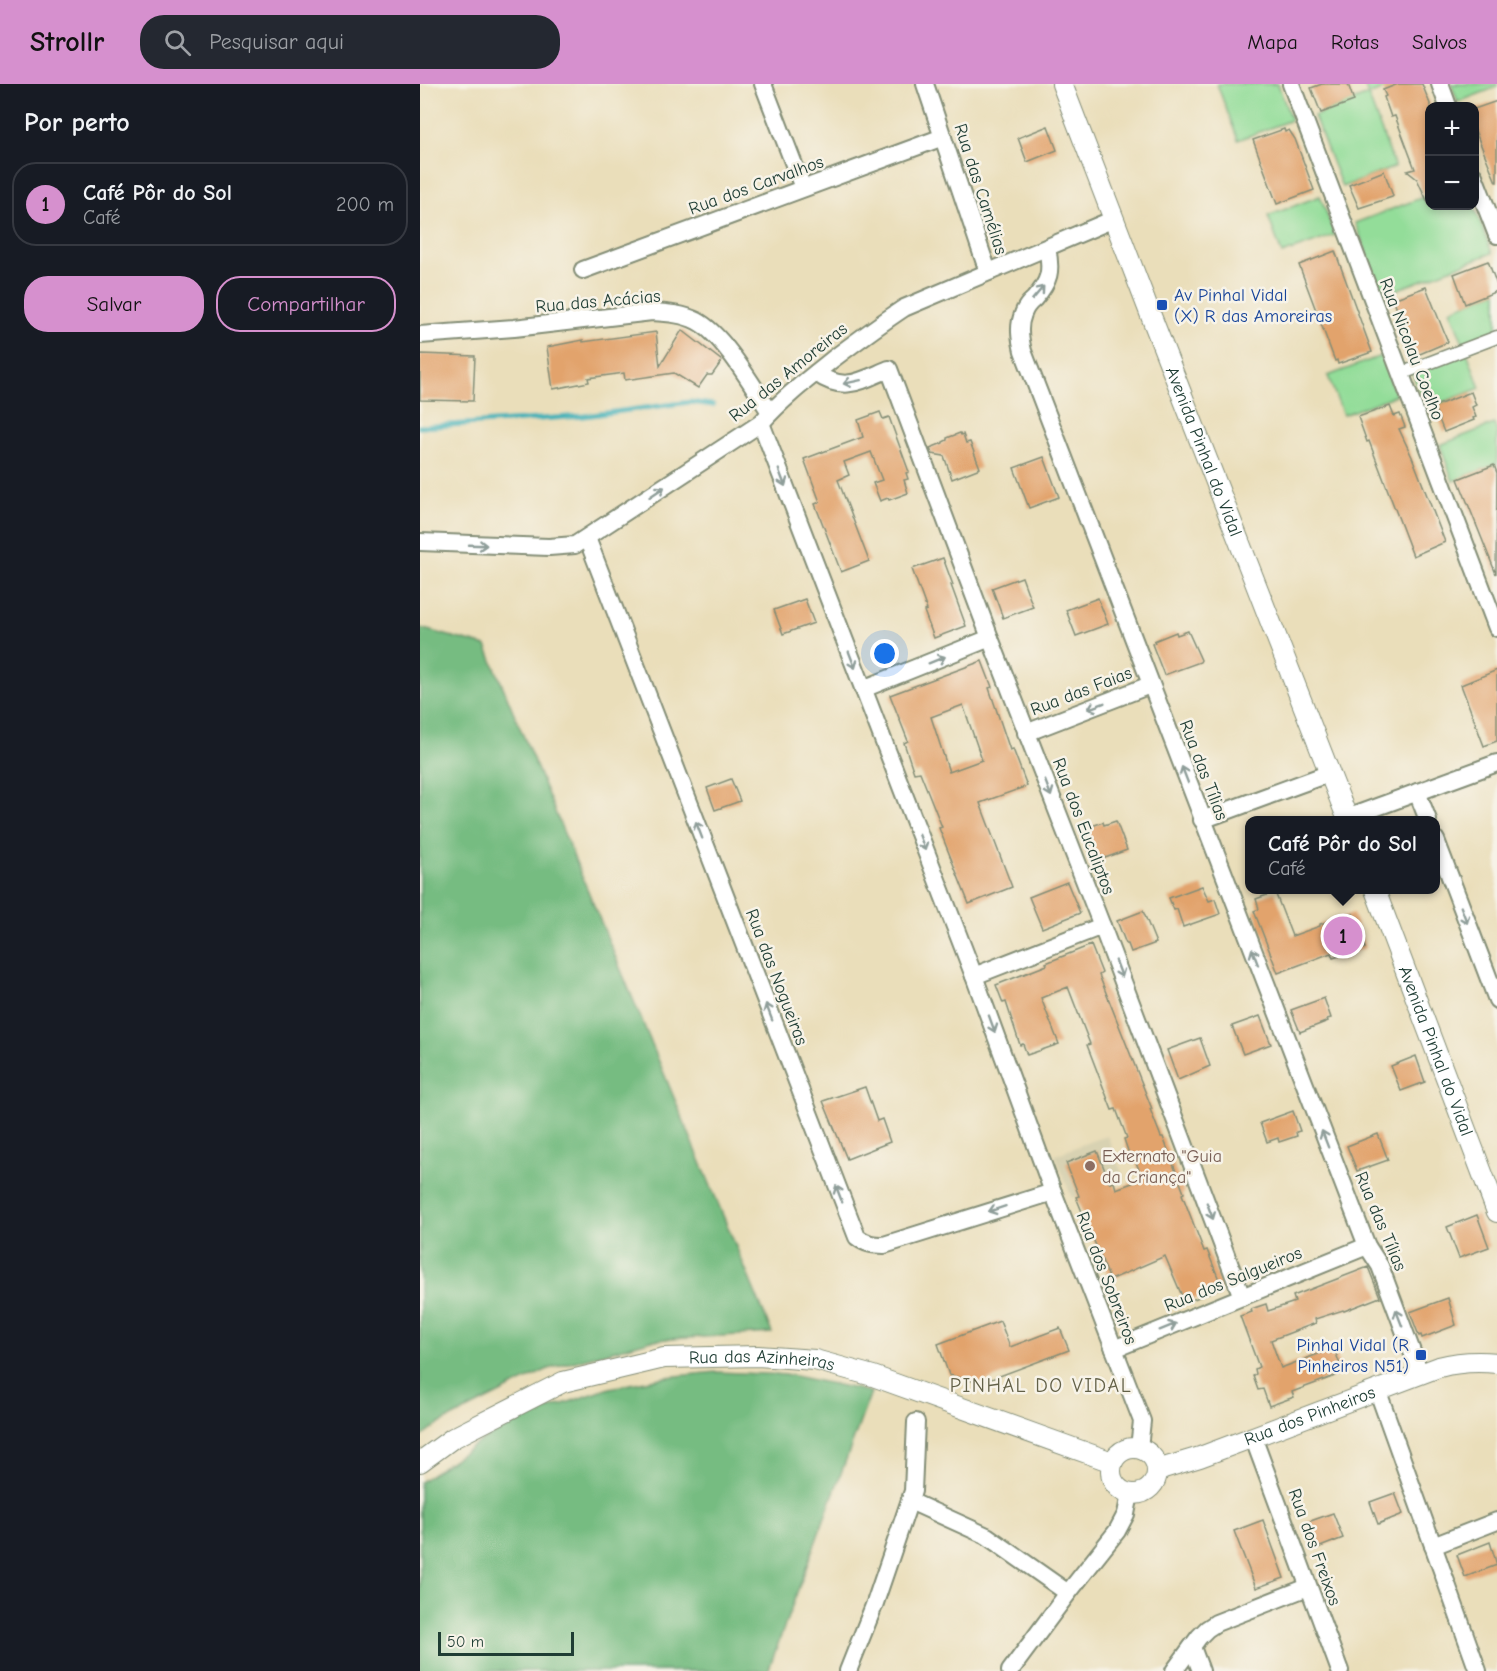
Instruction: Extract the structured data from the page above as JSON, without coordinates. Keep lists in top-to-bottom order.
{
  "streets": {
    "street": [
      "Rua dos Carvalhos",
      "Rua das Camélias",
      "Rua das Acácias",
      "Rua Nicolau Coelho",
      "Rua das Amoreiras",
      "Avenida Pinhal do Vidal",
      "Rua das Faias",
      "Rua das Tílias",
      "Rua dos Eucaliptos",
      "Rua das Nogueiras",
      "Rua dos Sobreiros",
      "Rua dos Salgueiros",
      "Rua das Azinheiras",
      "Rua dos Pinheiros",
      "Rua dos Freixos"
    ]
  },
  "crossings": [
    ["Rua dos Carvalhos", "Rua das Camélias"],
    ["Rua das Camélias", "Rua das Amoreiras"],
    ["Rua das Acácias", "Rua das Amoreiras"],
    ["Rua das Acácias", "Rua dos Sobreiros"],
    ["Rua das Amoreiras", "Avenida Pinhal do Vidal"],
    ["Rua das Amoreiras", "Rua das Tílias"],
    ["Rua das Amoreiras", "Rua dos Eucaliptos"],
    ["Rua das Amoreiras", "Rua das Nogueiras"],
    ["Rua das Faias", "Rua das Tílias"],
    ["Rua das Faias", "Rua dos Eucaliptos"],
    ["Rua das Tílias", "Rua dos Salgueiros"],
    ["Rua das Tílias", "Rua dos Pinheiros"],
    ["Rua dos Eucaliptos", "Rua dos Salgueiros"],
    ["Rua das Nogueiras", "Rua dos Sobreiros"],
    ["Rua dos Sobreiros", "Rua dos Salgueiros"],
    ["Rua dos Sobreiros", "Rua das Azinheiras"],
    ["Rua dos Sobreiros", "Rua dos Pinheiros"],
    ["Rua das Azinheiras", "Rua dos Pinheiros"],
    ["Rua dos Pinheiros", "Rua dos Freixos"]
  ],
  "one_way": [
    "Rua das Acácias",
    "Rua das Amoreiras",
    "Rua das Faias",
    "Rua das Tílias",
    "Rua das Nogueiras",
    "Rua dos Sobreiros",
    "Rua dos Salgueiros"
  ],
  "districts": ["PINHAL DO VIDAL"],
  "places": {
    "transit": ["Av Pinhal Vidal (X) R das Amoreiras", "Pinhal Vidal (R Pinheiros N51)"],
    "other": ["Externato \"Guia da Criança\""]
  },
  "scale_bar": "50 m",
  "page": {
    "header": "Strollr",
    "search": "Pesquisar aqui",
    "nav": ["Mapa", "Rotas", "Salvos"],
    "heading": "Por perto",
    "map_buttons": ["+", "−"],
    "list": [
      {
        "mark": "1",
        "name": "Café Pôr do Sol",
        "note": "Café",
        "value": "200 m"
      }
    ],
    "buttons": ["Salvar", "Compartilhar"],
    "popup": ["Café Pôr do Sol", "Café"],
    "pins": "1",
    "scale": "50 m"
  }
}
